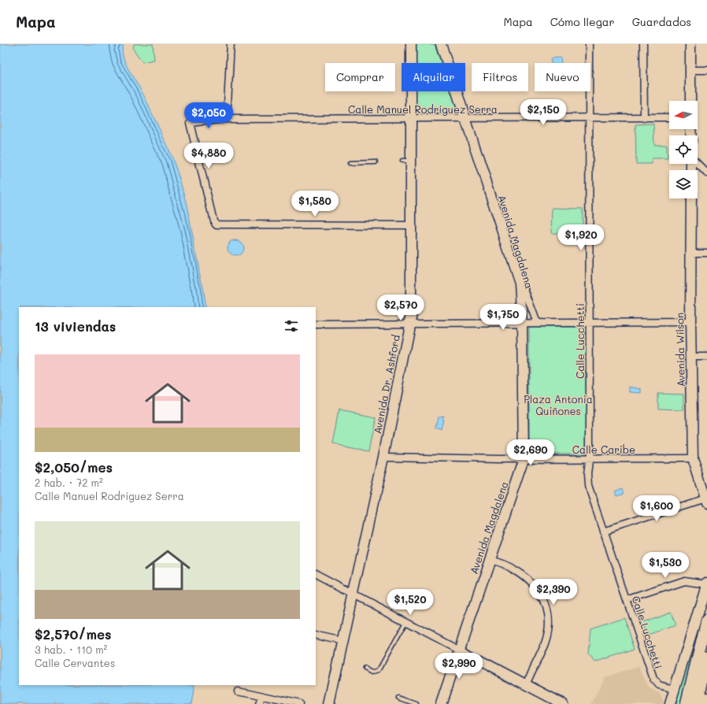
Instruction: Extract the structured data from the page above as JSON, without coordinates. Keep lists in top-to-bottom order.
{
  "streets": {
    "street": [
      "Calle Manuel Rodríguez Serra",
      "Avenida Magdalena",
      "Calle Lucchetti",
      "Avenida Wilson",
      "Avenida Dr. Ashford",
      "Calle Caribe"
    ]
  },
  "crossings": [
    ["Calle Manuel Rodríguez Serra", "Avenida Magdalena"],
    ["Calle Manuel Rodríguez Serra", "Calle Lucchetti"],
    ["Calle Manuel Rodríguez Serra", "Avenida Dr. Ashford"],
    ["Avenida Magdalena", "Calle Caribe"],
    ["Calle Lucchetti", "Calle Caribe"],
    ["Avenida Wilson", "Calle Caribe"],
    ["Avenida Dr. Ashford", "Calle Caribe"]
  ],
  "parks": ["Plaza Antonia Quiñones"],
  "north": "left",
  "page": {
    "header": "Mapa",
    "nav": ["Mapa", "Cómo llegar", "Guardados"],
    "chip": [
      "Comprar",
      "Alquilar",
      "Filtros",
      "Nuevo"
    ],
    "price": [
      "$2,150",
      "$2,050",
      "$4,880",
      "$1,580",
      "$1,920",
      "$2,570",
      "$1,750",
      "$2,690",
      "$1,600",
      "$1,530",
      "$2,390",
      "$1,520",
      "$2,990"
    ],
    "heading": "13 viviendas",
    "list": [
      {
        "name": "$2,050/mes",
        "note": "2 hab. · 72 m² · Calle Manuel Rodríguez Serra"
      },
      {
        "name": "$2,570/mes",
        "note": "3 hab. · 110 m² · Calle Cervantes"
      }
    ]
  }
}
